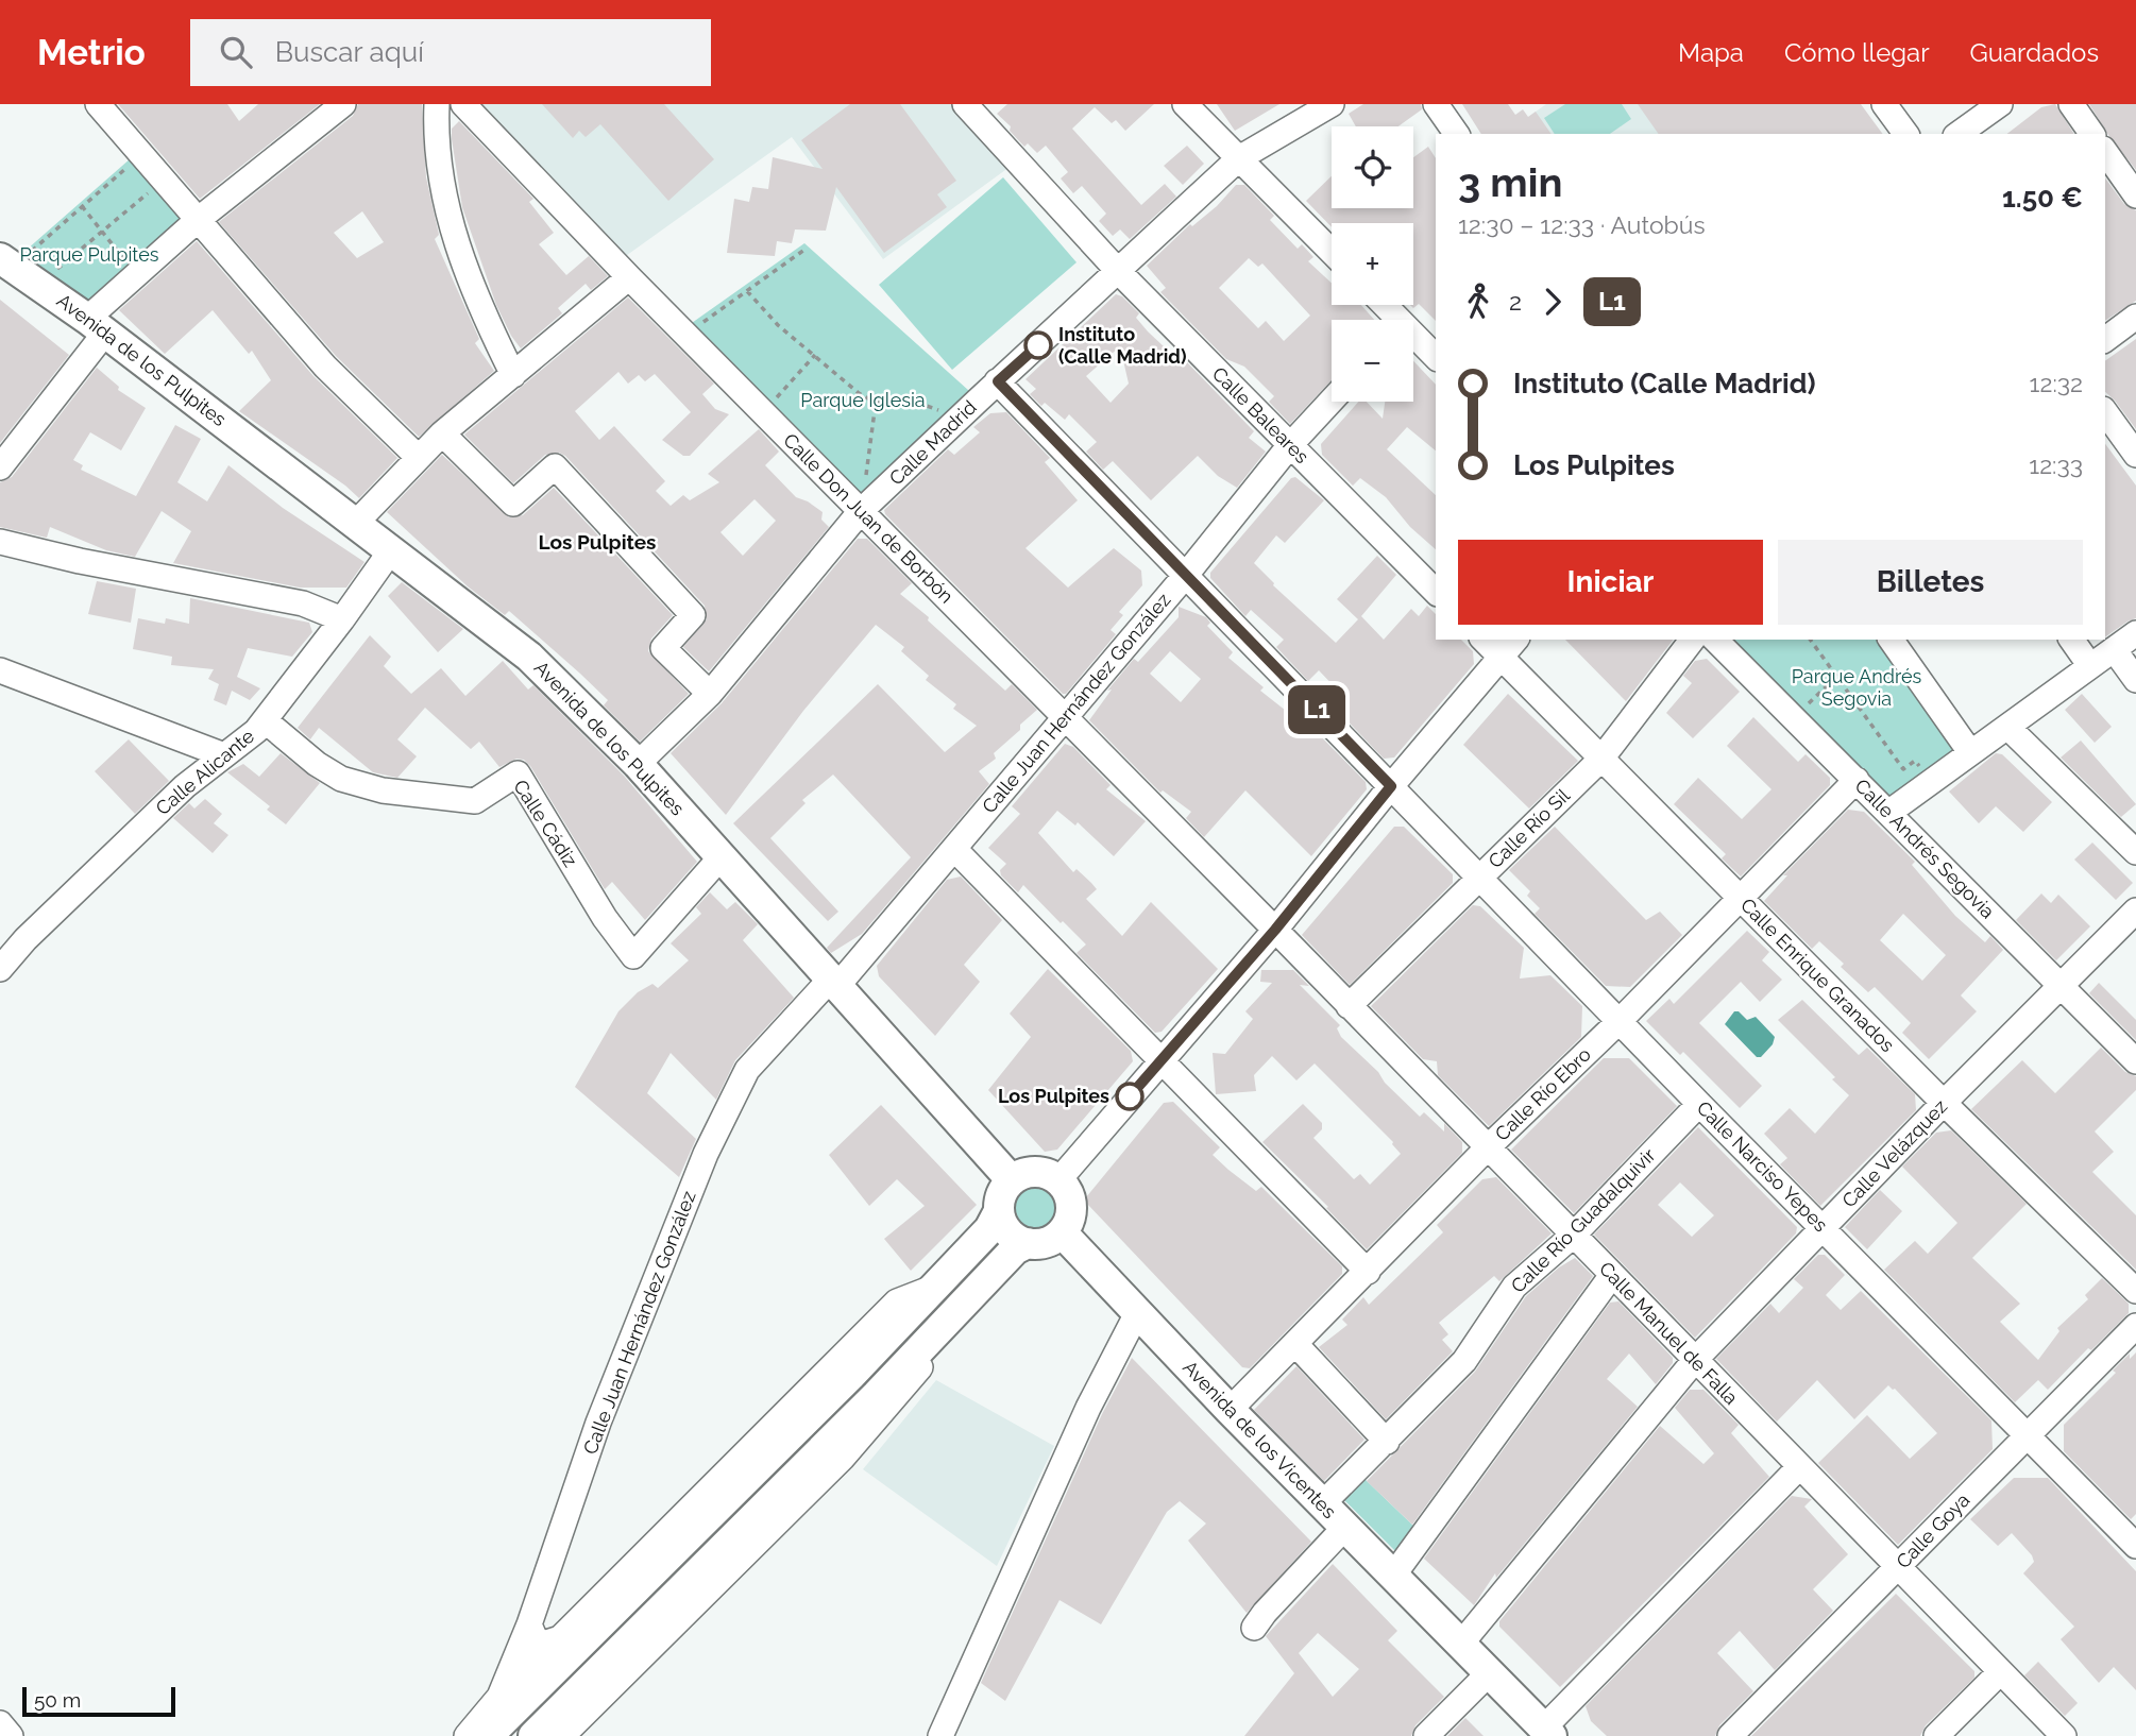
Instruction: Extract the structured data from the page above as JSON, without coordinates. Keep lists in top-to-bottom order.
{
  "streets": {
    "main road": ["Avenida de los Pulpites", "Avenida de los Vicentes"],
    "street": [
      "Calle Baleares",
      "Calle Madrid",
      "Calle Don Juan de Borbón",
      "Calle Juan Hernández González",
      "Calle Alicante",
      "Calle Cádiz",
      "Calle Río Sil",
      "Calle Andrés Segovia",
      "Calle Enrique Granados",
      "Calle Río Ebro",
      "Calle Velázquez",
      "Calle Narciso Yepes",
      "Calle Río Guadalquivir",
      "Calle Manuel de Falla",
      "Calle Goya"
    ]
  },
  "crossings": [
    ["Avenida de los Pulpites", "Calle Madrid"],
    ["Avenida de los Pulpites", "Calle Juan Hernández González"],
    ["Avenida de los Pulpites", "Calle Alicante"],
    ["Avenida de los Pulpites", "Calle Cádiz"],
    ["Avenida de los Pulpites", "Avenida de los Vicentes"],
    ["Calle Baleares", "Calle Madrid"],
    ["Calle Baleares", "Calle Juan Hernández González"],
    ["Calle Madrid", "Calle Don Juan de Borbón"],
    ["Calle Madrid", "Calle Narciso Yepes"],
    ["Calle Don Juan de Borbón", "Calle Juan Hernández González"],
    ["Calle Don Juan de Borbón", "Calle Manuel de Falla"],
    ["Calle Juan Hernández González", "Calle Narciso Yepes"],
    ["Calle Alicante", "Calle Cádiz"],
    ["Calle Río Sil", "Calle Enrique Granados"],
    ["Calle Río Sil", "Calle Narciso Yepes"],
    ["Calle Río Sil", "Calle Manuel de Falla"],
    ["Calle Andrés Segovia", "Calle Río Ebro"],
    ["Calle Andrés Segovia", "Calle Velázquez"],
    ["Calle Enrique Granados", "Calle Río Ebro"],
    ["Calle Enrique Granados", "Calle Velázquez"],
    ["Calle Río Ebro", "Calle Narciso Yepes"],
    ["Calle Río Ebro", "Calle Manuel de Falla"],
    ["Calle Río Ebro", "Avenida de los Vicentes"],
    ["Calle Velázquez", "Calle Narciso Yepes"],
    ["Calle Velázquez", "Calle Manuel de Falla"],
    ["Calle Velázquez", "Avenida de los Vicentes"],
    ["Calle Narciso Yepes", "Calle Río Guadalquivir"],
    ["Calle Narciso Yepes", "Calle Goya"],
    ["Calle Río Guadalquivir", "Calle Manuel de Falla"],
    ["Calle Río Guadalquivir", "Avenida de los Vicentes"],
    ["Calle Manuel de Falla", "Calle Goya"]
  ],
  "districts": ["Los Pulpites"],
  "parks": ["Parque Pulpites", "Parque Iglesia", "Parque Andrés Segovia"],
  "places": ["Instituto (Calle Madrid)", "Los Pulpites"],
  "lines": ["bus line L1"],
  "scale_bar": "50 m",
  "page": {
    "header": "Metrio",
    "search": "Buscar aquí",
    "nav": ["Mapa", "Cómo llegar", "Guardados"],
    "on_map": "L1",
    "map_buttons": ["+", "−"],
    "heading": ["3 min", "12:30 – 12:33 · Autobús", "1.50 €"],
    "legs": ["2", "L1"],
    "list": [
      {
        "name": "Instituto (Calle Madrid)",
        "value": "12:32"
      },
      {
        "name": "Los Pulpites",
        "value": "12:33"
      }
    ],
    "buttons": ["Iniciar", "Billetes"],
    "scale": "50 m"
  }
}
